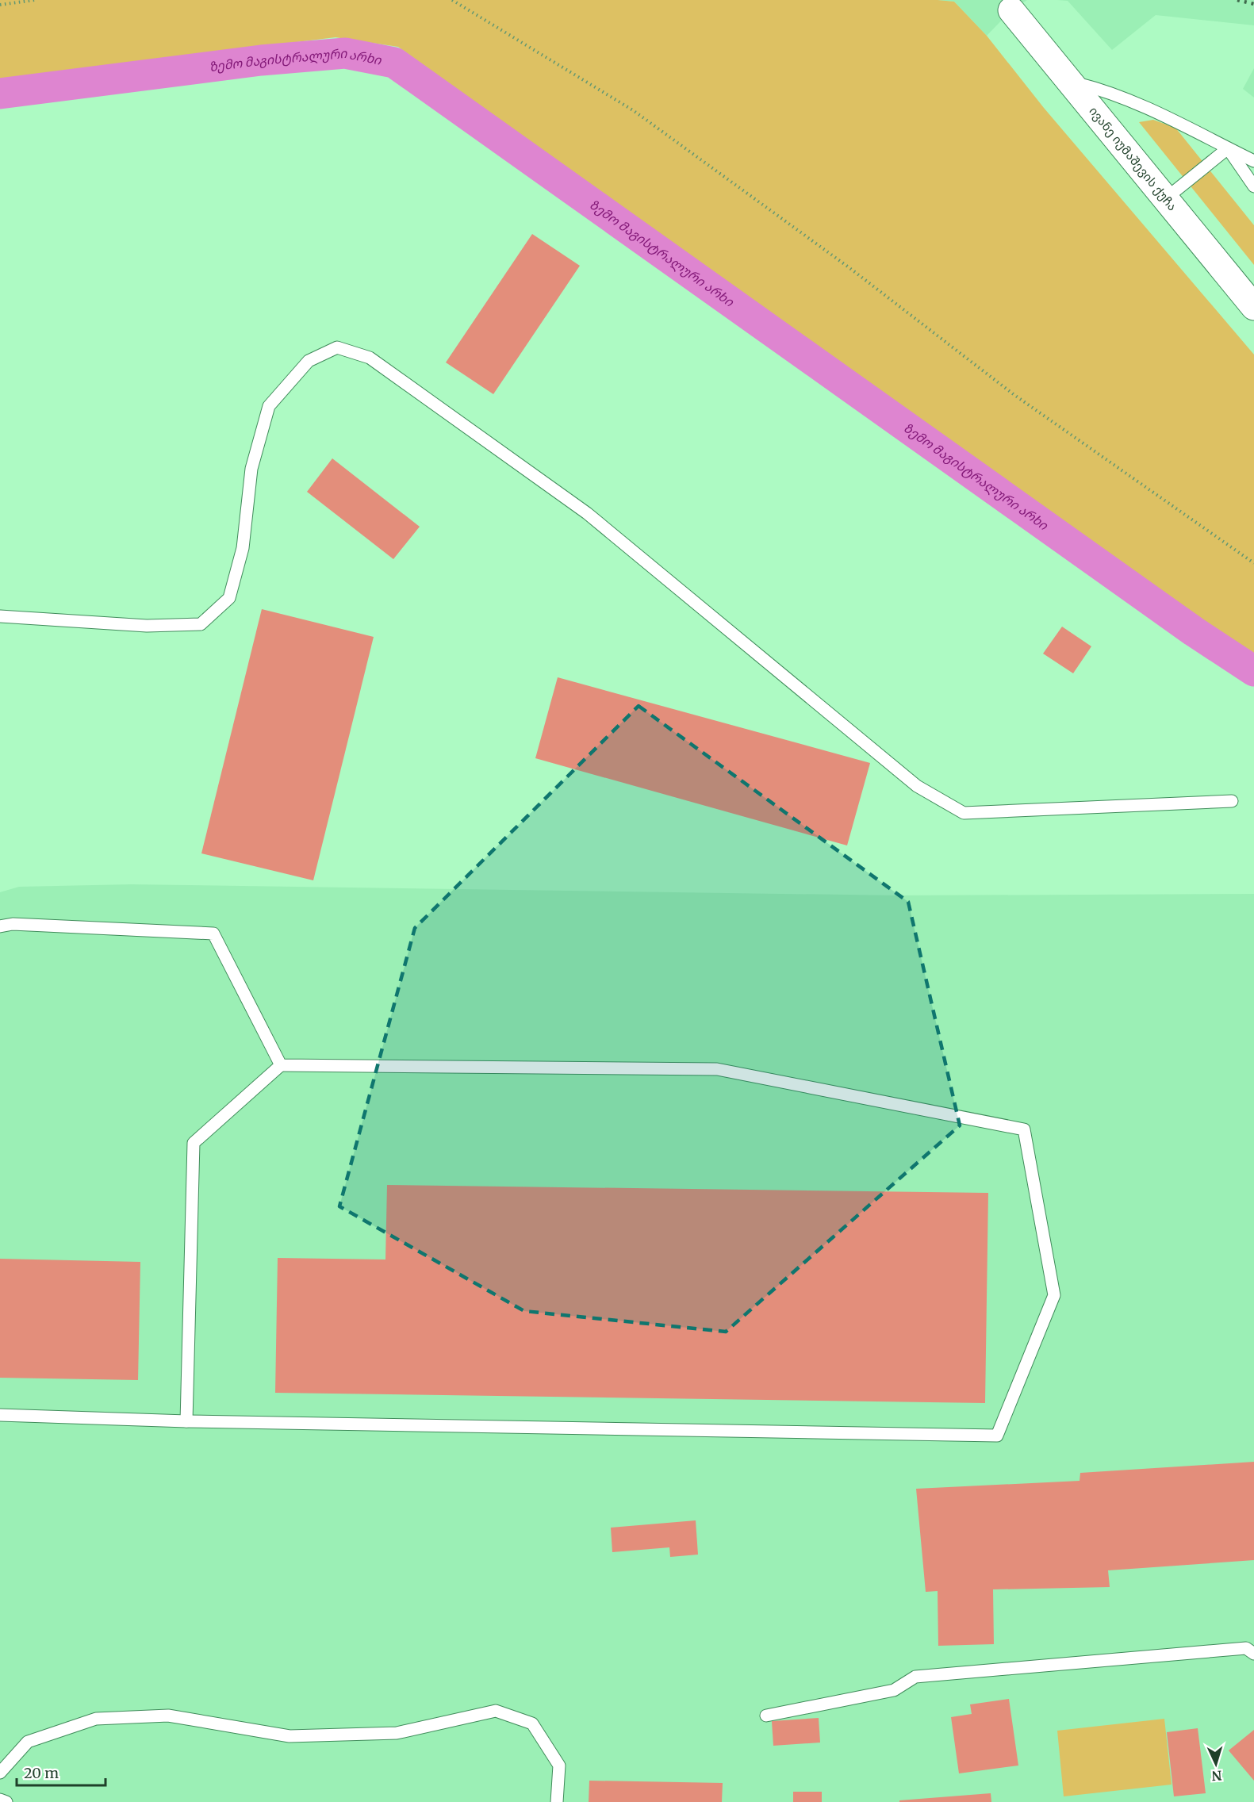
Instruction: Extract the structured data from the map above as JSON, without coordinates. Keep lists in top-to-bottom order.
{
  "streets": {
    "street": ["ივანე იუმაშევის ქუჩა"]
  },
  "water": ["ზემო მაგისტრალური არხი"],
  "scale_bar": "20 m",
  "north": "bottom"
}
